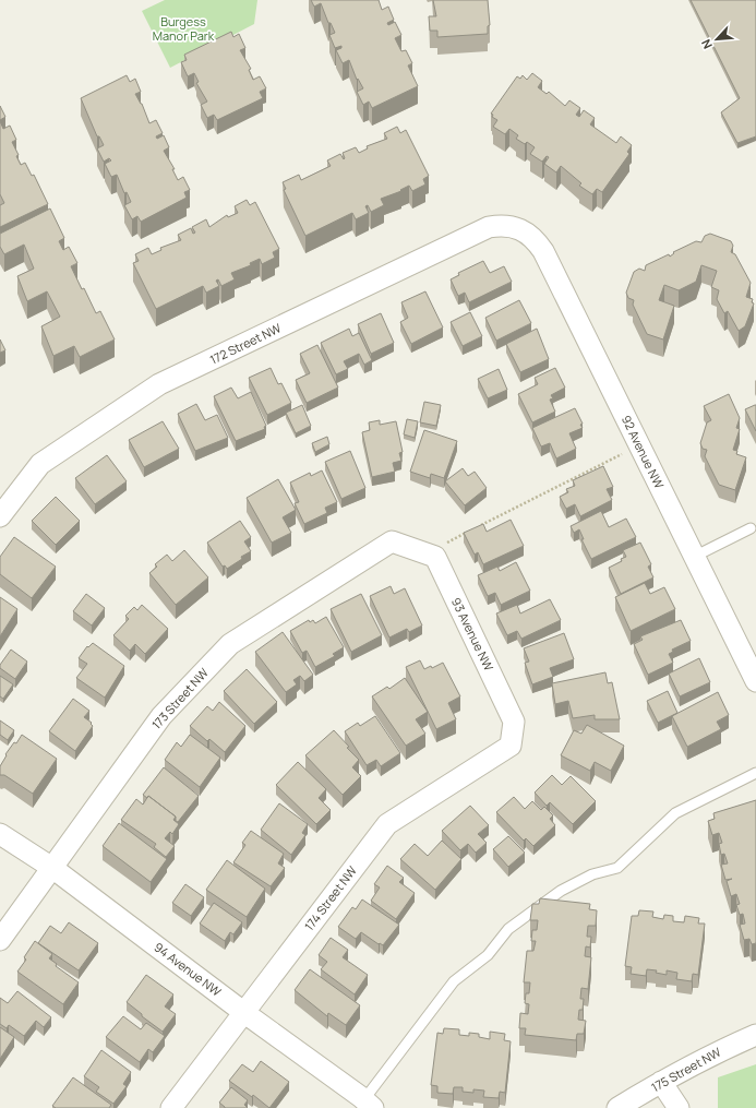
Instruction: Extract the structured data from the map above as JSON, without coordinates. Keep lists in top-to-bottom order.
{
  "streets": {
    "street": [
      "172 Street NW",
      "92 Avenue NW",
      "93 Avenue NW",
      "173 Street NW",
      "174 Street NW",
      "94 Avenue NW",
      "175 Street NW"
    ]
  },
  "crossings": [
    ["172 Street NW", "92 Avenue NW"],
    ["93 Avenue NW", "173 Street NW"],
    ["93 Avenue NW", "174 Street NW"],
    ["173 Street NW", "94 Avenue NW"],
    ["174 Street NW", "94 Avenue NW"]
  ],
  "parks": ["Burgess Manor Park"],
  "north": "bottom left"
}
